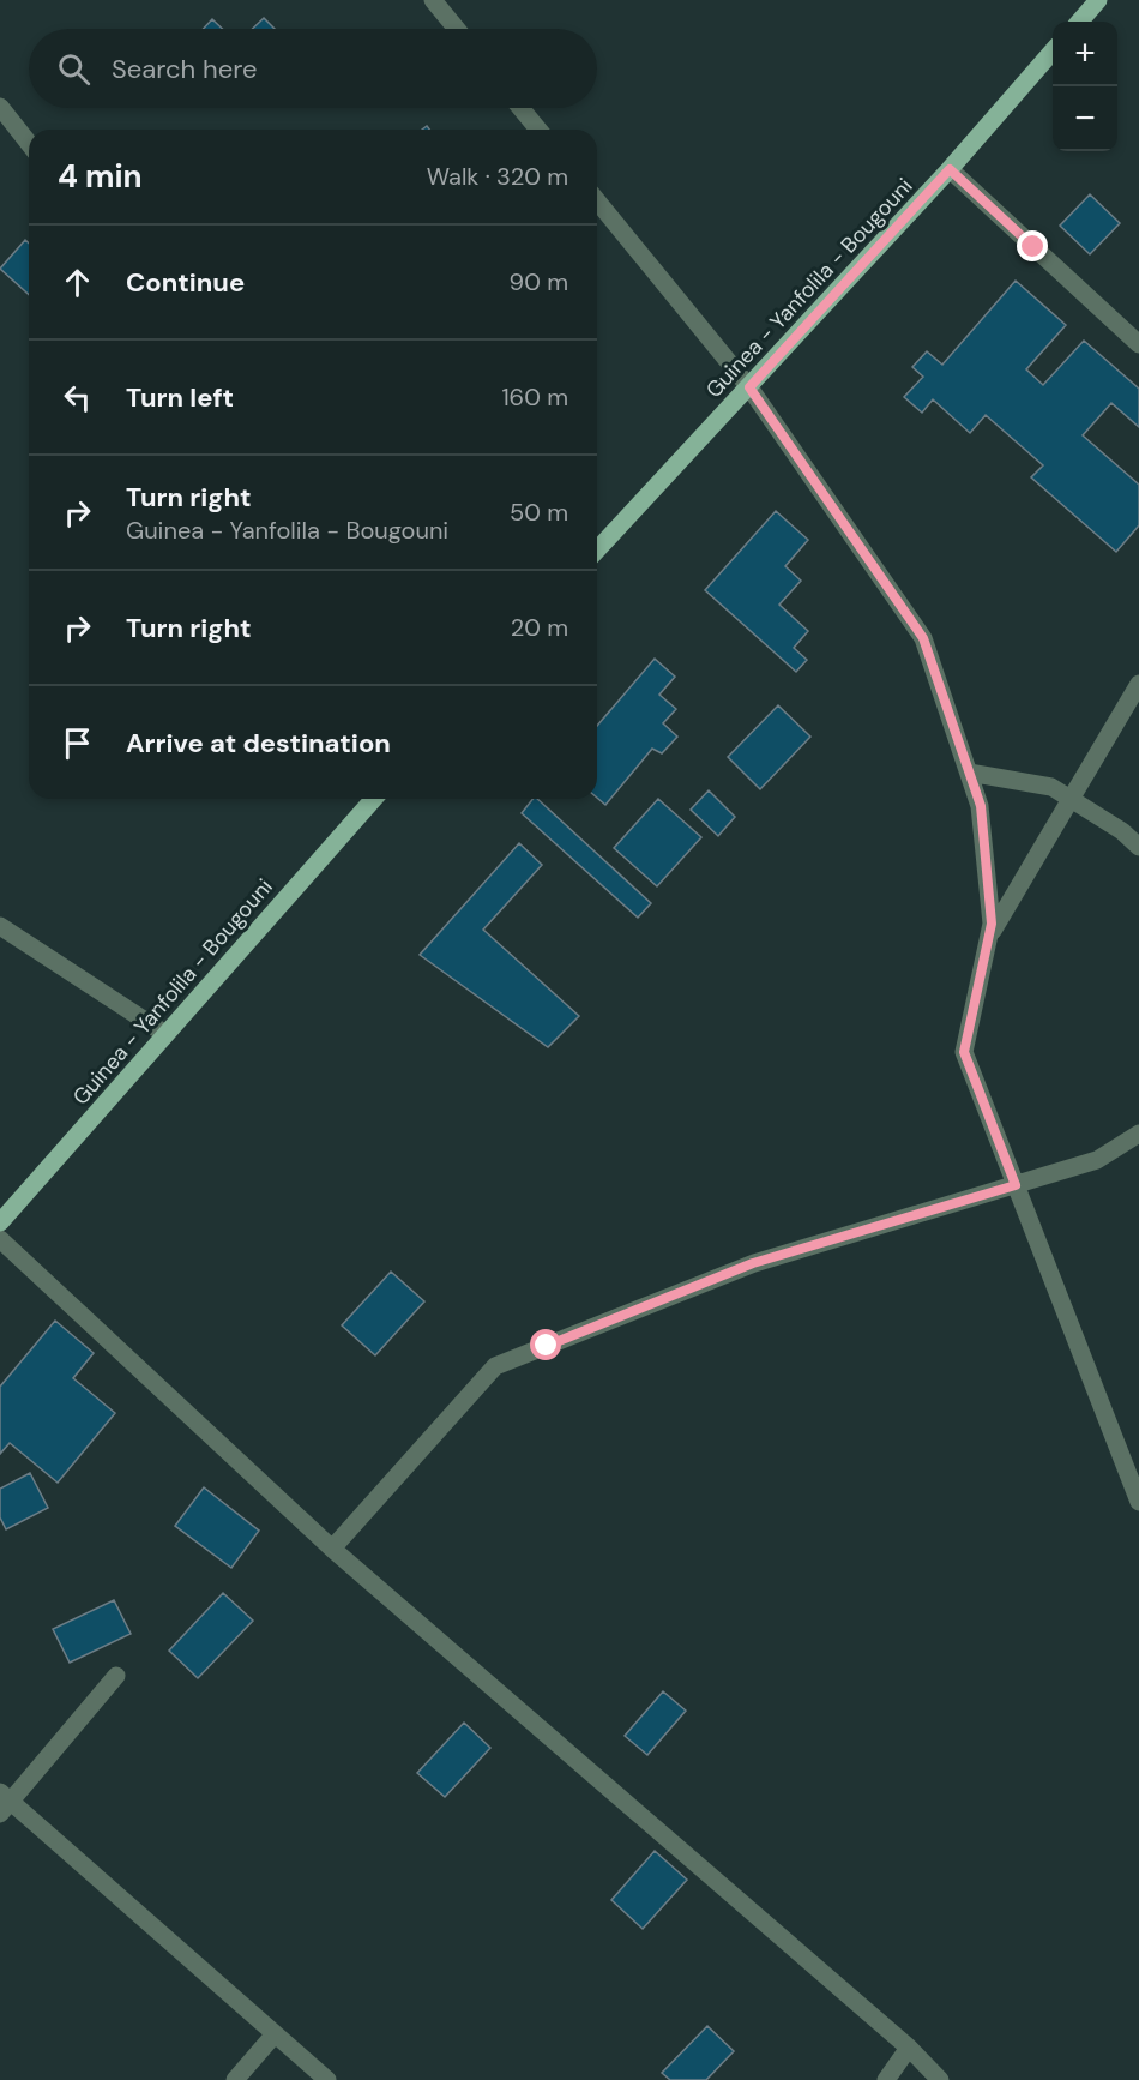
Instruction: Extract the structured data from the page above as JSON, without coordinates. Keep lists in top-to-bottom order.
{
  "streets": {
    "main road": ["Guinea - Yanfolila - Bougouni"]
  },
  "page": {
    "map_buttons": ["+", "−"],
    "search": "Search here",
    "heading": ["4 min", "Walk · 320 m"],
    "list": [
      ["Continue", "90 m"],
      ["Turn left", "160 m"],
      ["Turn right", "Guinea - Yanfolila - Bougouni", "50 m"],
      ["Turn right", "20 m"],
      "Arrive at destination"
    ]
  }
}
